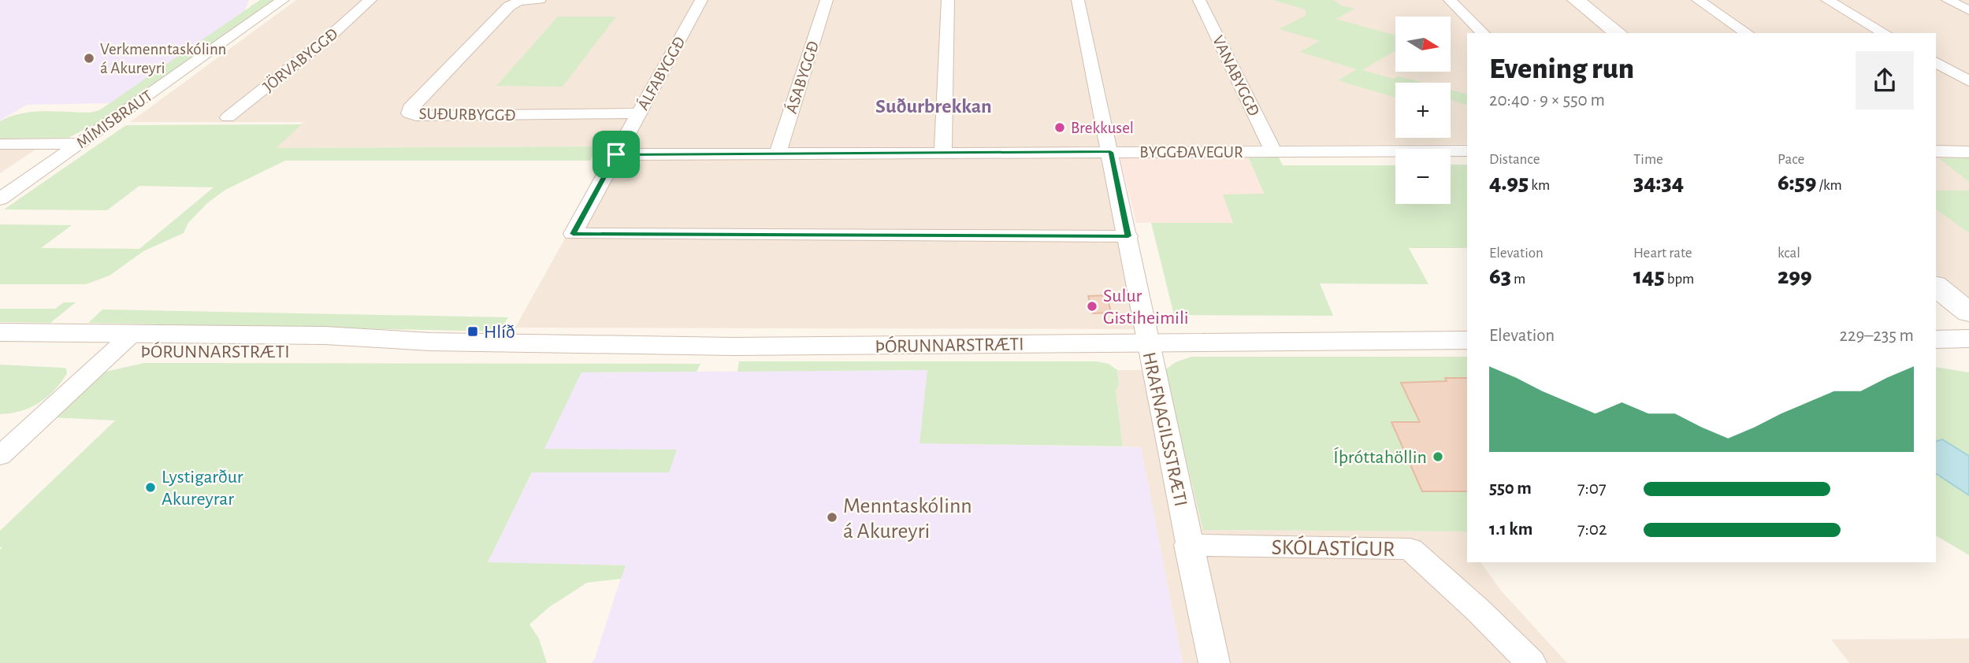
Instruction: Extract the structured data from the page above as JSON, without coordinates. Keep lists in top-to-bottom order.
{
  "streets": {
    "street": [
      "JÖRVABYGGÐ",
      "ÁLFABYGGÐ",
      "VANABYGGÐ",
      "ÁSABYGGÐ",
      "SUÐURBYGGÐ",
      "MÍMISBRAUT",
      "BYGGÐAVEGUR",
      "ÞÓRUNNARSTRÆTI",
      "HRAFNAGILSSTRÆTI",
      "SKÓLASTÍGUR"
    ]
  },
  "crossings": [
    ["ÁLFABYGGÐ", "SUÐURBYGGÐ"],
    ["ÁLFABYGGÐ", "BYGGÐAVEGUR"],
    ["ÁLFABYGGÐ", "HRAFNAGILSSTRÆTI"],
    ["VANABYGGÐ", "BYGGÐAVEGUR"],
    ["ÁSABYGGÐ", "BYGGÐAVEGUR"],
    ["BYGGÐAVEGUR", "HRAFNAGILSSTRÆTI"],
    ["ÞÓRUNNARSTRÆTI", "HRAFNAGILSSTRÆTI"],
    ["HRAFNAGILSSTRÆTI", "SKÓLASTÍGUR"]
  ],
  "districts": ["Suðurbrekkan"],
  "places": {
    "other": [
      "Verkmenntaskólinn á Akureyri",
      "Brekkusel",
      "Sulur Gistiheimili",
      "Íþróttahöllin",
      "Lystigarður Akureyrar",
      "Menntaskólinn á Akureyri"
    ],
    "transit": ["Hlíð"]
  },
  "north": "right",
  "page": {
    "map_buttons": ["+", "−"],
    "heading": ["Evening run", "20:40 · 9 × 550 m"],
    "stats": [
      ["Distance", "4.95 km"],
      ["Time", "34:34"],
      ["Pace", "6:59 /km"],
      ["Elevation", "63 m"],
      ["Heart rate", "145 bpm"],
      ["kcal", "299"]
    ],
    "chart": ["Elevation", "229–235 m"],
    "list": [
      {
        "name": "550 m",
        "note": "7:07"
      },
      {
        "name": "1.1 km",
        "note": "7:02"
      }
    ]
  }
}
